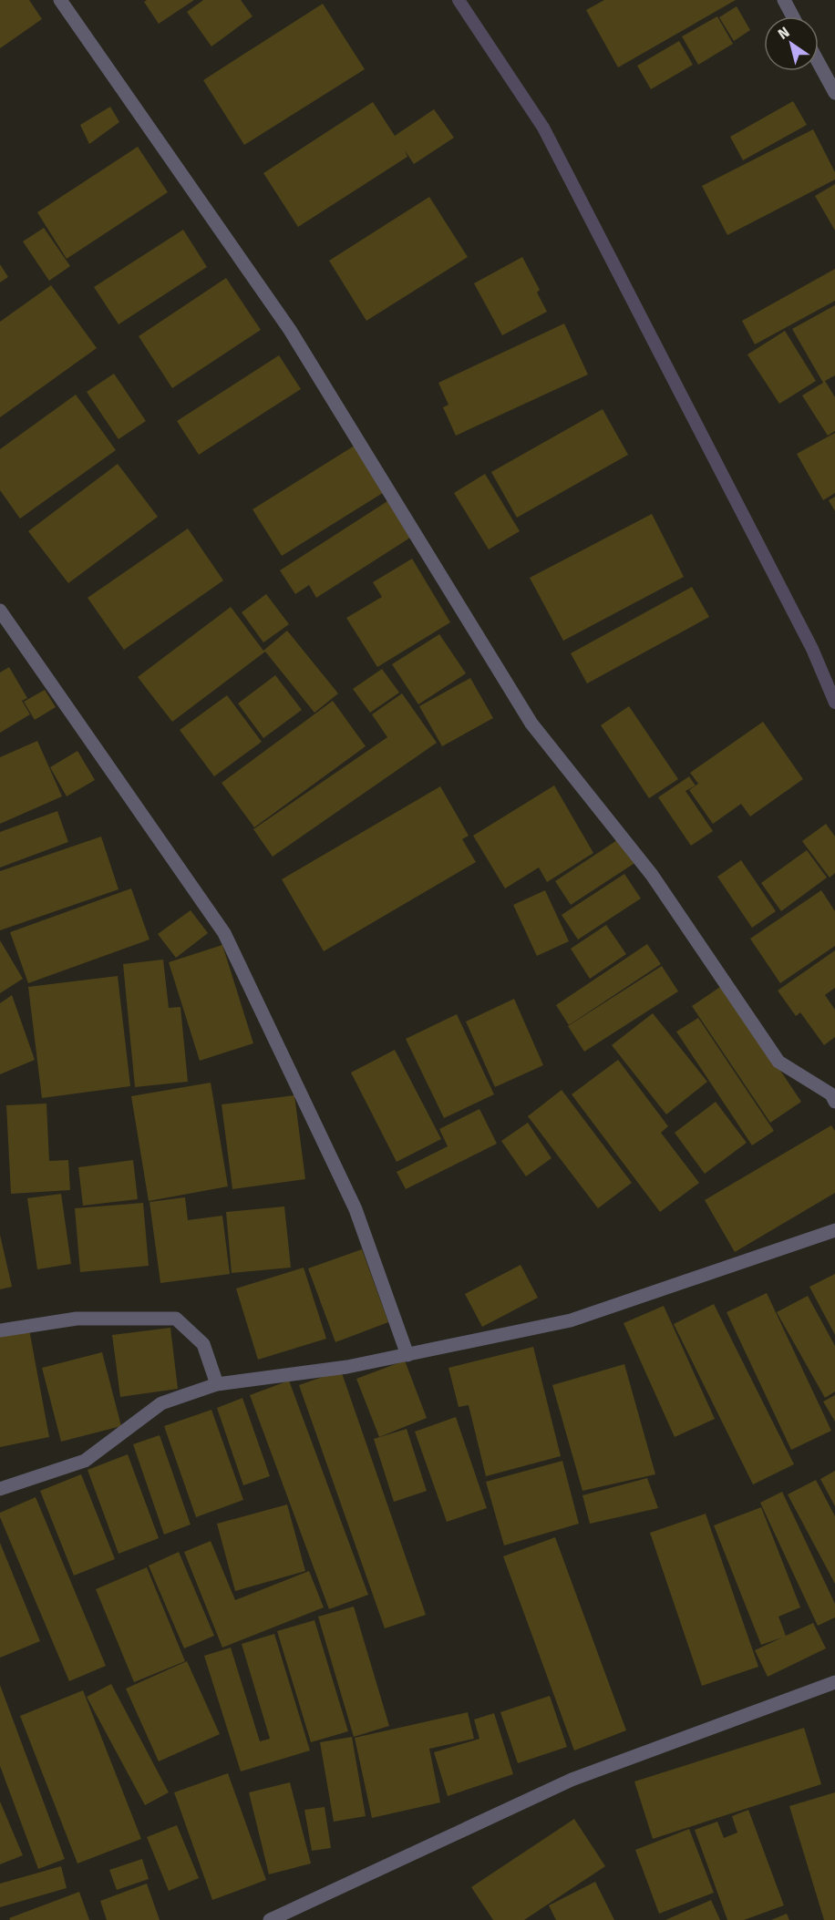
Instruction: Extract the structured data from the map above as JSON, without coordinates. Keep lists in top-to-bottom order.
{
  "north": "top left"
}
